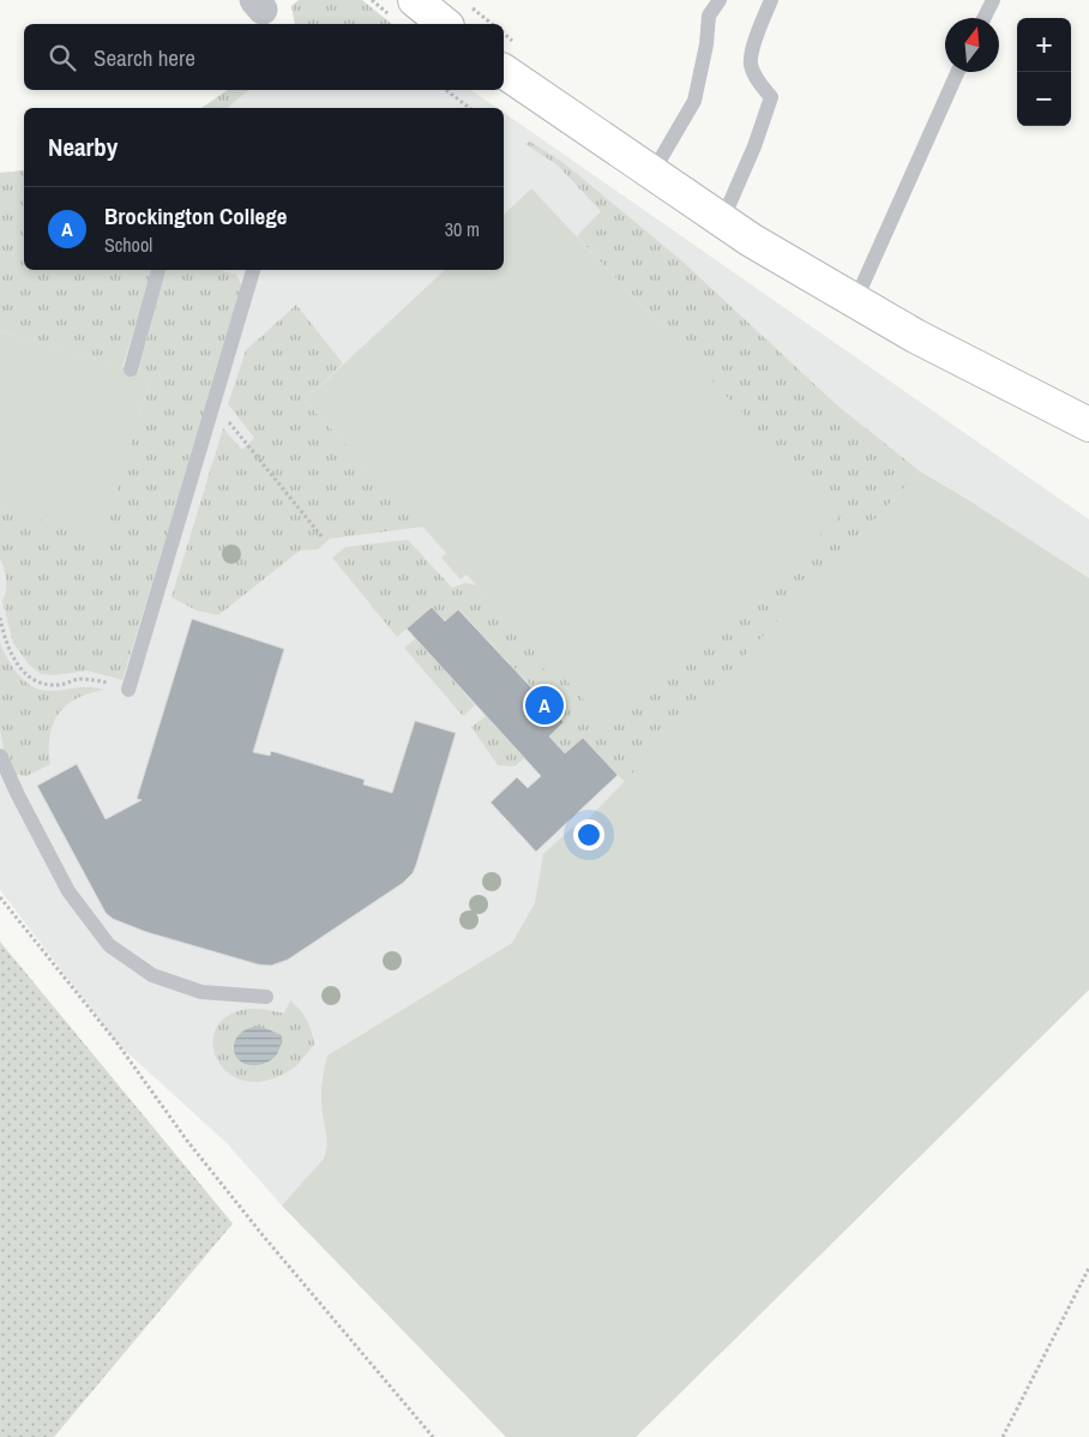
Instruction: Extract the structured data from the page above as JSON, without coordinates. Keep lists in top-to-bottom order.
{
  "north": "top",
  "page": {
    "map_buttons": ["+", "−"],
    "search": "Search here",
    "heading": "Nearby",
    "list": [
      {
        "mark": "A",
        "name": "Brockington College",
        "note": "School",
        "value": "30 m"
      }
    ],
    "pins": "A"
  }
}
